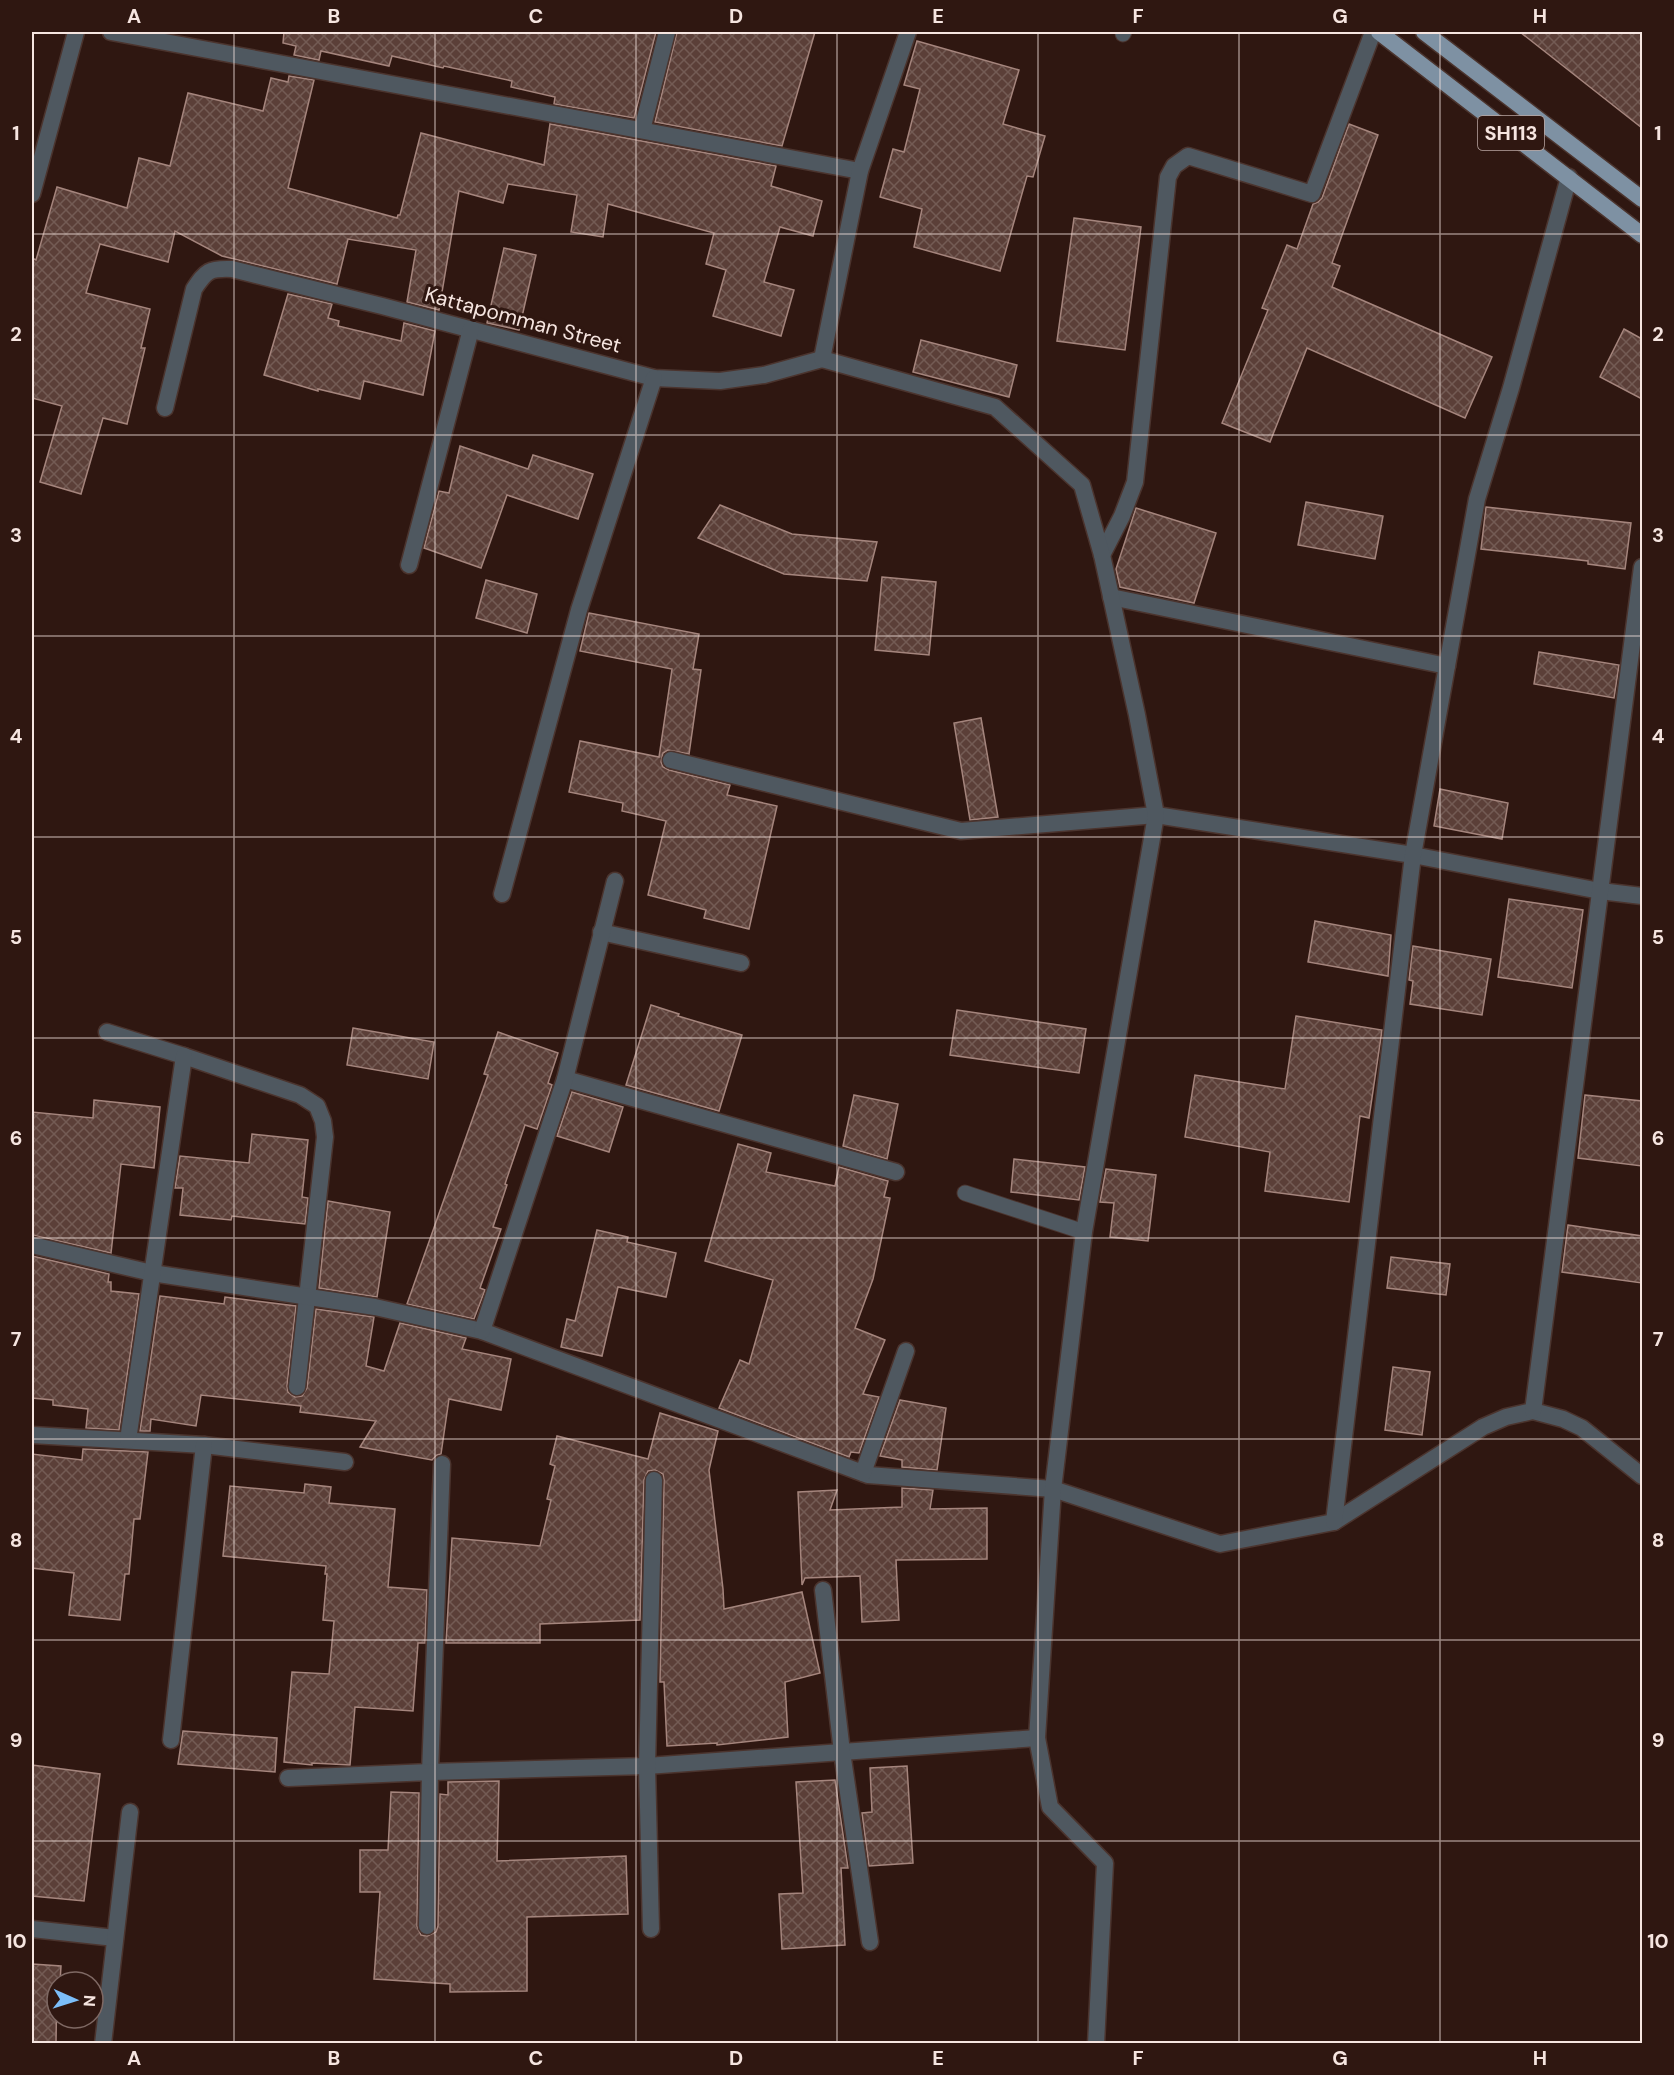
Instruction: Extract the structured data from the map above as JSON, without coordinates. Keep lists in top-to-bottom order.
{
  "streets": {
    "main road": ["SH113"],
    "street": ["Kattapomman Street"]
  },
  "north": "right",
  "grid": {
    "columns": [
      "A",
      "B",
      "C",
      "D",
      "E",
      "F",
      "G",
      "H"
    ],
    "rows": [
      "1",
      "2",
      "3",
      "4",
      "5",
      "6",
      "7",
      "8",
      "9",
      "10"
    ]
  }
}
